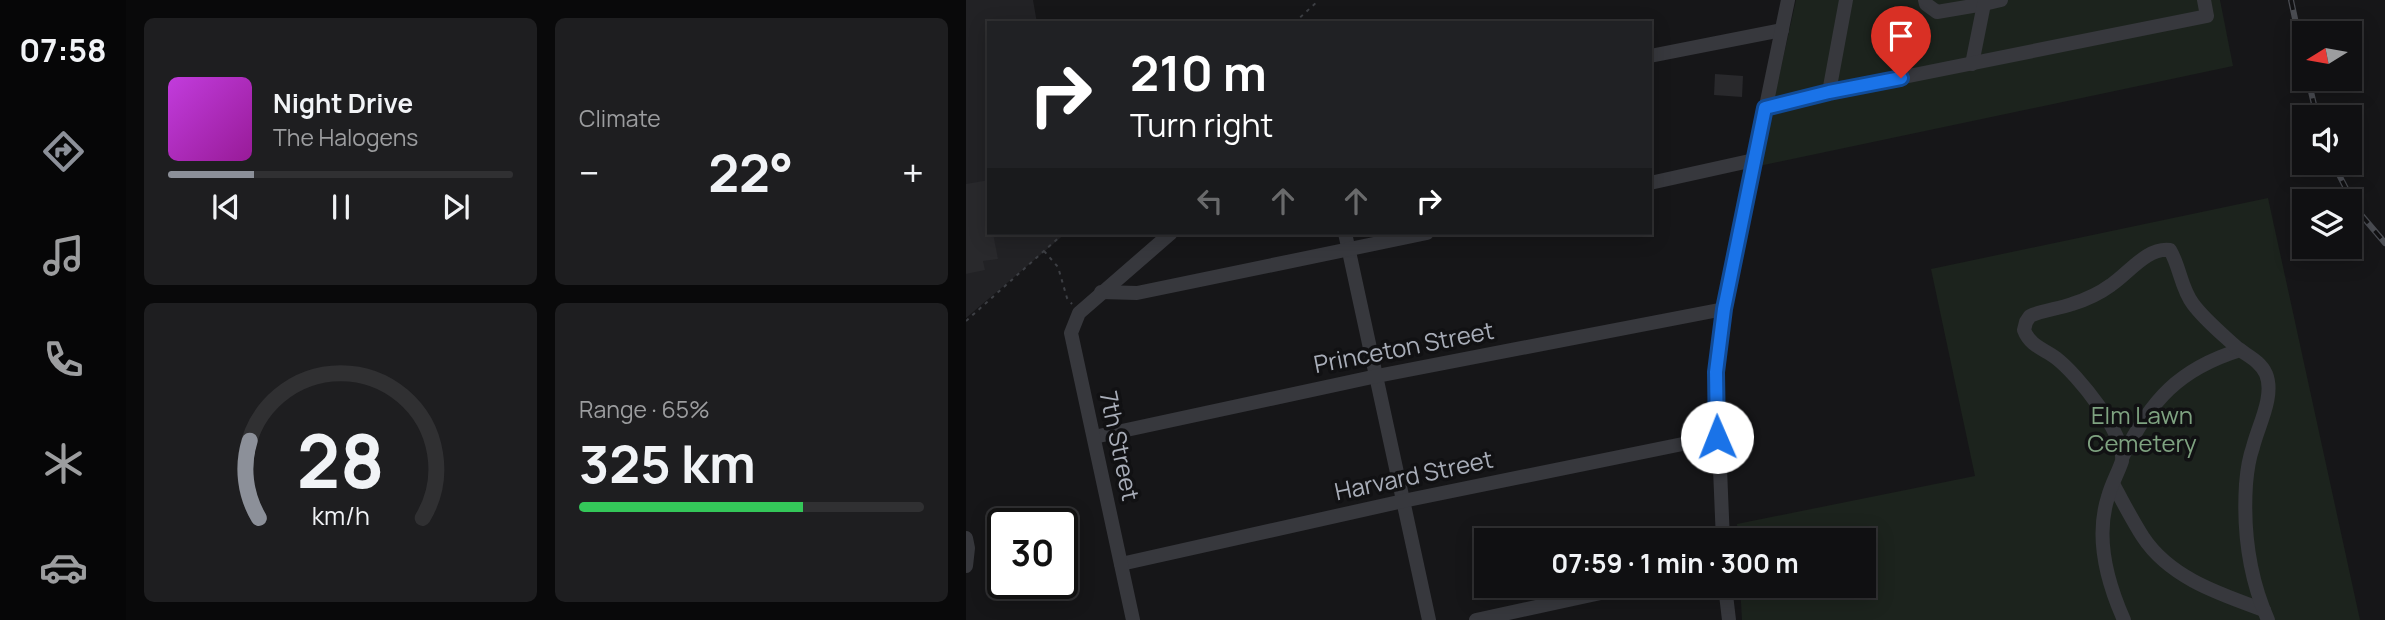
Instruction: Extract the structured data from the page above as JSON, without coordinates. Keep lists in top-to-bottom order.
{
  "streets": {
    "street": ["Princeton Street", "7th Street", "Harvard Street"]
  },
  "crossings": [
    ["Princeton Street", "7th Street"],
    ["7th Street", "Harvard Street"]
  ],
  "parks": ["Elm Lawn Cemetery"],
  "north": "left",
  "page": {
    "tabs": "07:58",
    "tile": [
      "Climate",
      ["Range · 65%", "325 km"]
    ],
    "turn": ["210 m", "Turn right"],
    "song": ["Night Drive", "The Halogens"],
    "heat": ["−", "22°", "+"],
    "limit": "30",
    "trip": "07:59 · 1 min · 300 m",
    "gauge": ["28", "km/h"]
  }
}
